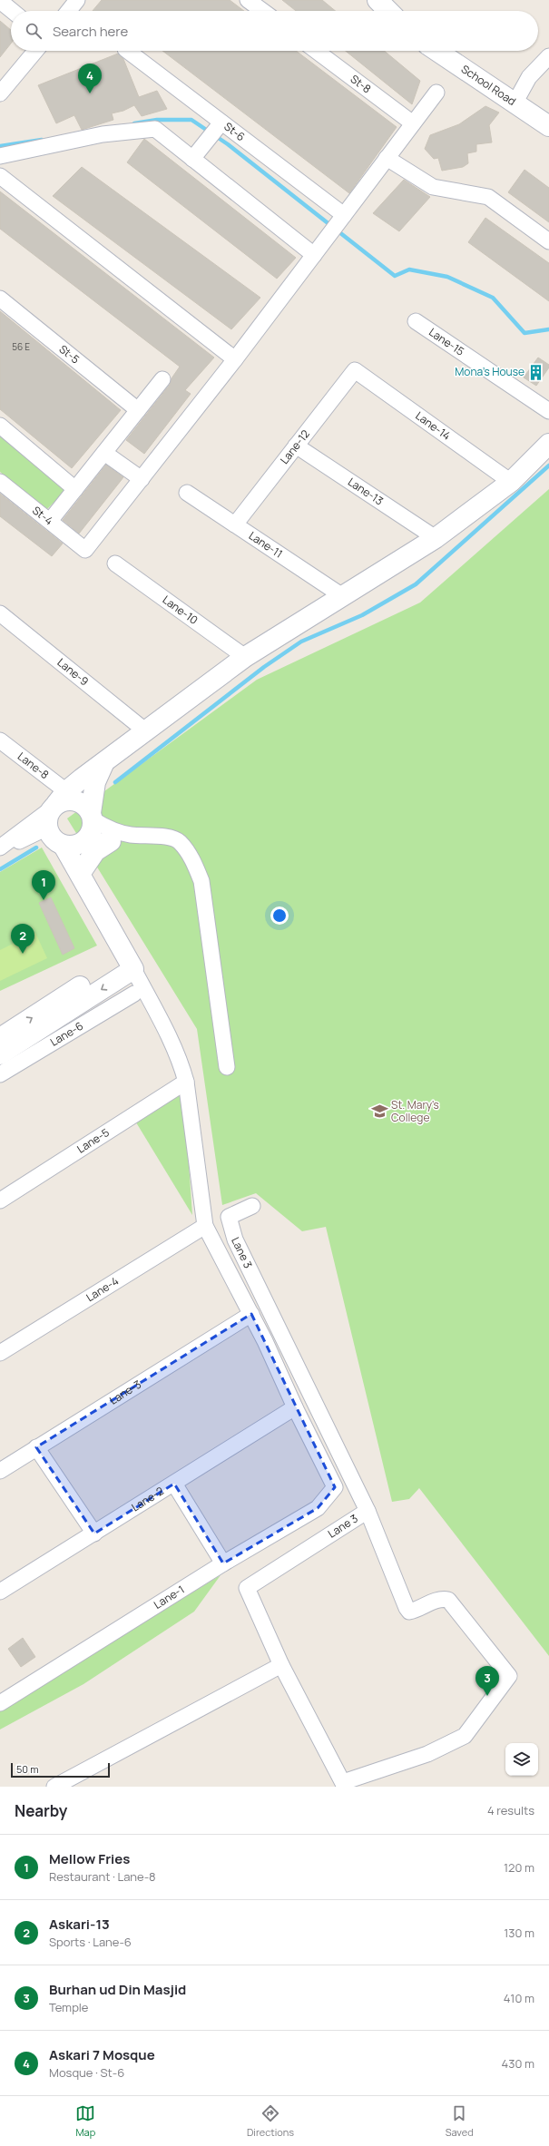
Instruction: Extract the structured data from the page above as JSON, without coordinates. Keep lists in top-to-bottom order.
{
  "streets": {
    "street": [
      "St-8",
      "School Road",
      "St-6",
      "Lane-15",
      "St-5",
      "Lane-14",
      "Lane-12",
      "Lane-13",
      "St-4",
      "Lane-11",
      "Lane-10",
      "Lane-9",
      "Lane-8",
      "Lane-6",
      "Lane-5",
      "Lane 3",
      "Lane-4",
      "Lane-3",
      "Lane-2",
      "Lane-1"
    ]
  },
  "crossings": [
    ["Lane-14", "Lane-12"],
    ["Lane-12", "Lane-13"],
    ["Lane-12", "Lane-11"],
    ["Lane-2", "Lane-1"]
  ],
  "places": {
    "building": ["Mona's House"],
    "school or university": ["St. Mary's College"]
  },
  "house_numbers": ["56 E"],
  "scale_bar": "50 m",
  "page": {
    "search": "Search here",
    "pins": [
      "4",
      "1",
      "2",
      "3"
    ],
    "scale": "50 m",
    "heading": ["Nearby", "4 results"],
    "list": [
      {
        "mark": "1",
        "name": "Mellow Fries",
        "note": "Restaurant · Lane-8",
        "value": "120 m"
      },
      {
        "mark": "2",
        "name": "Askari-13",
        "note": "Sports · Lane-6",
        "value": "130 m"
      },
      {
        "mark": "3",
        "name": "Burhan ud Din Masjid",
        "note": "Temple",
        "value": "410 m"
      },
      {
        "mark": "4",
        "name": "Askari 7 Mosque",
        "note": "Mosque · St-6",
        "value": "430 m"
      }
    ],
    "nav": ["Map", "Directions", "Saved"]
  }
}
